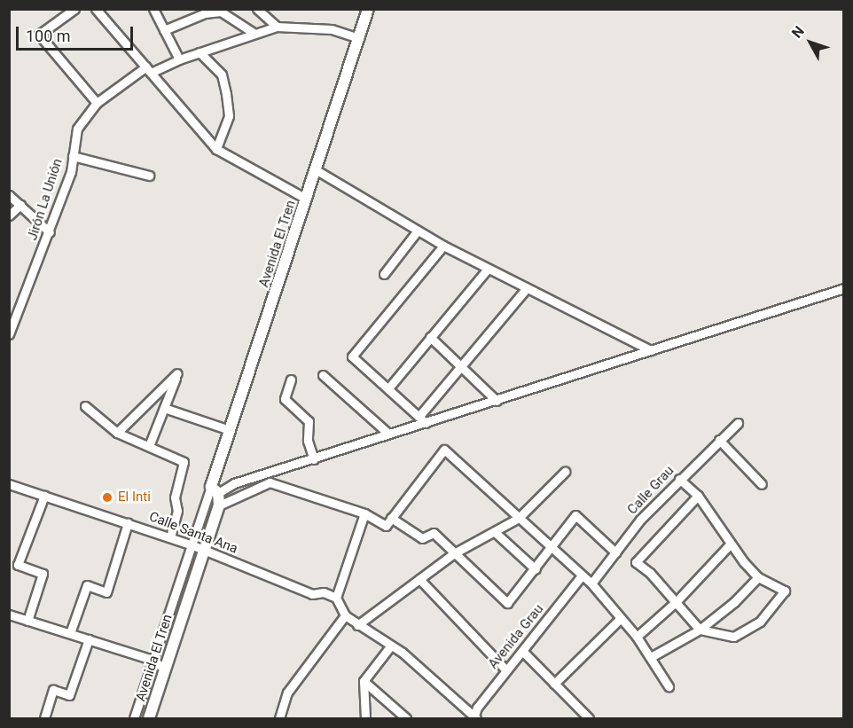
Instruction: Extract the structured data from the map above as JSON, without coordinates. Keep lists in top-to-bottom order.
{
  "streets": {
    "main road": ["Avenida El Tren"],
    "street": [
      "Jirón La Unión",
      "Calle Grau",
      "Calle Santa Ana",
      "Avenida Grau"
    ]
  },
  "crossings": [
    ["Jirón La Unión", "Avenida El Tren"],
    ["Avenida El Tren", "Calle Santa Ana"]
  ],
  "places": ["El Inti"],
  "scale_bar": "100 m",
  "north": "top left"
}
